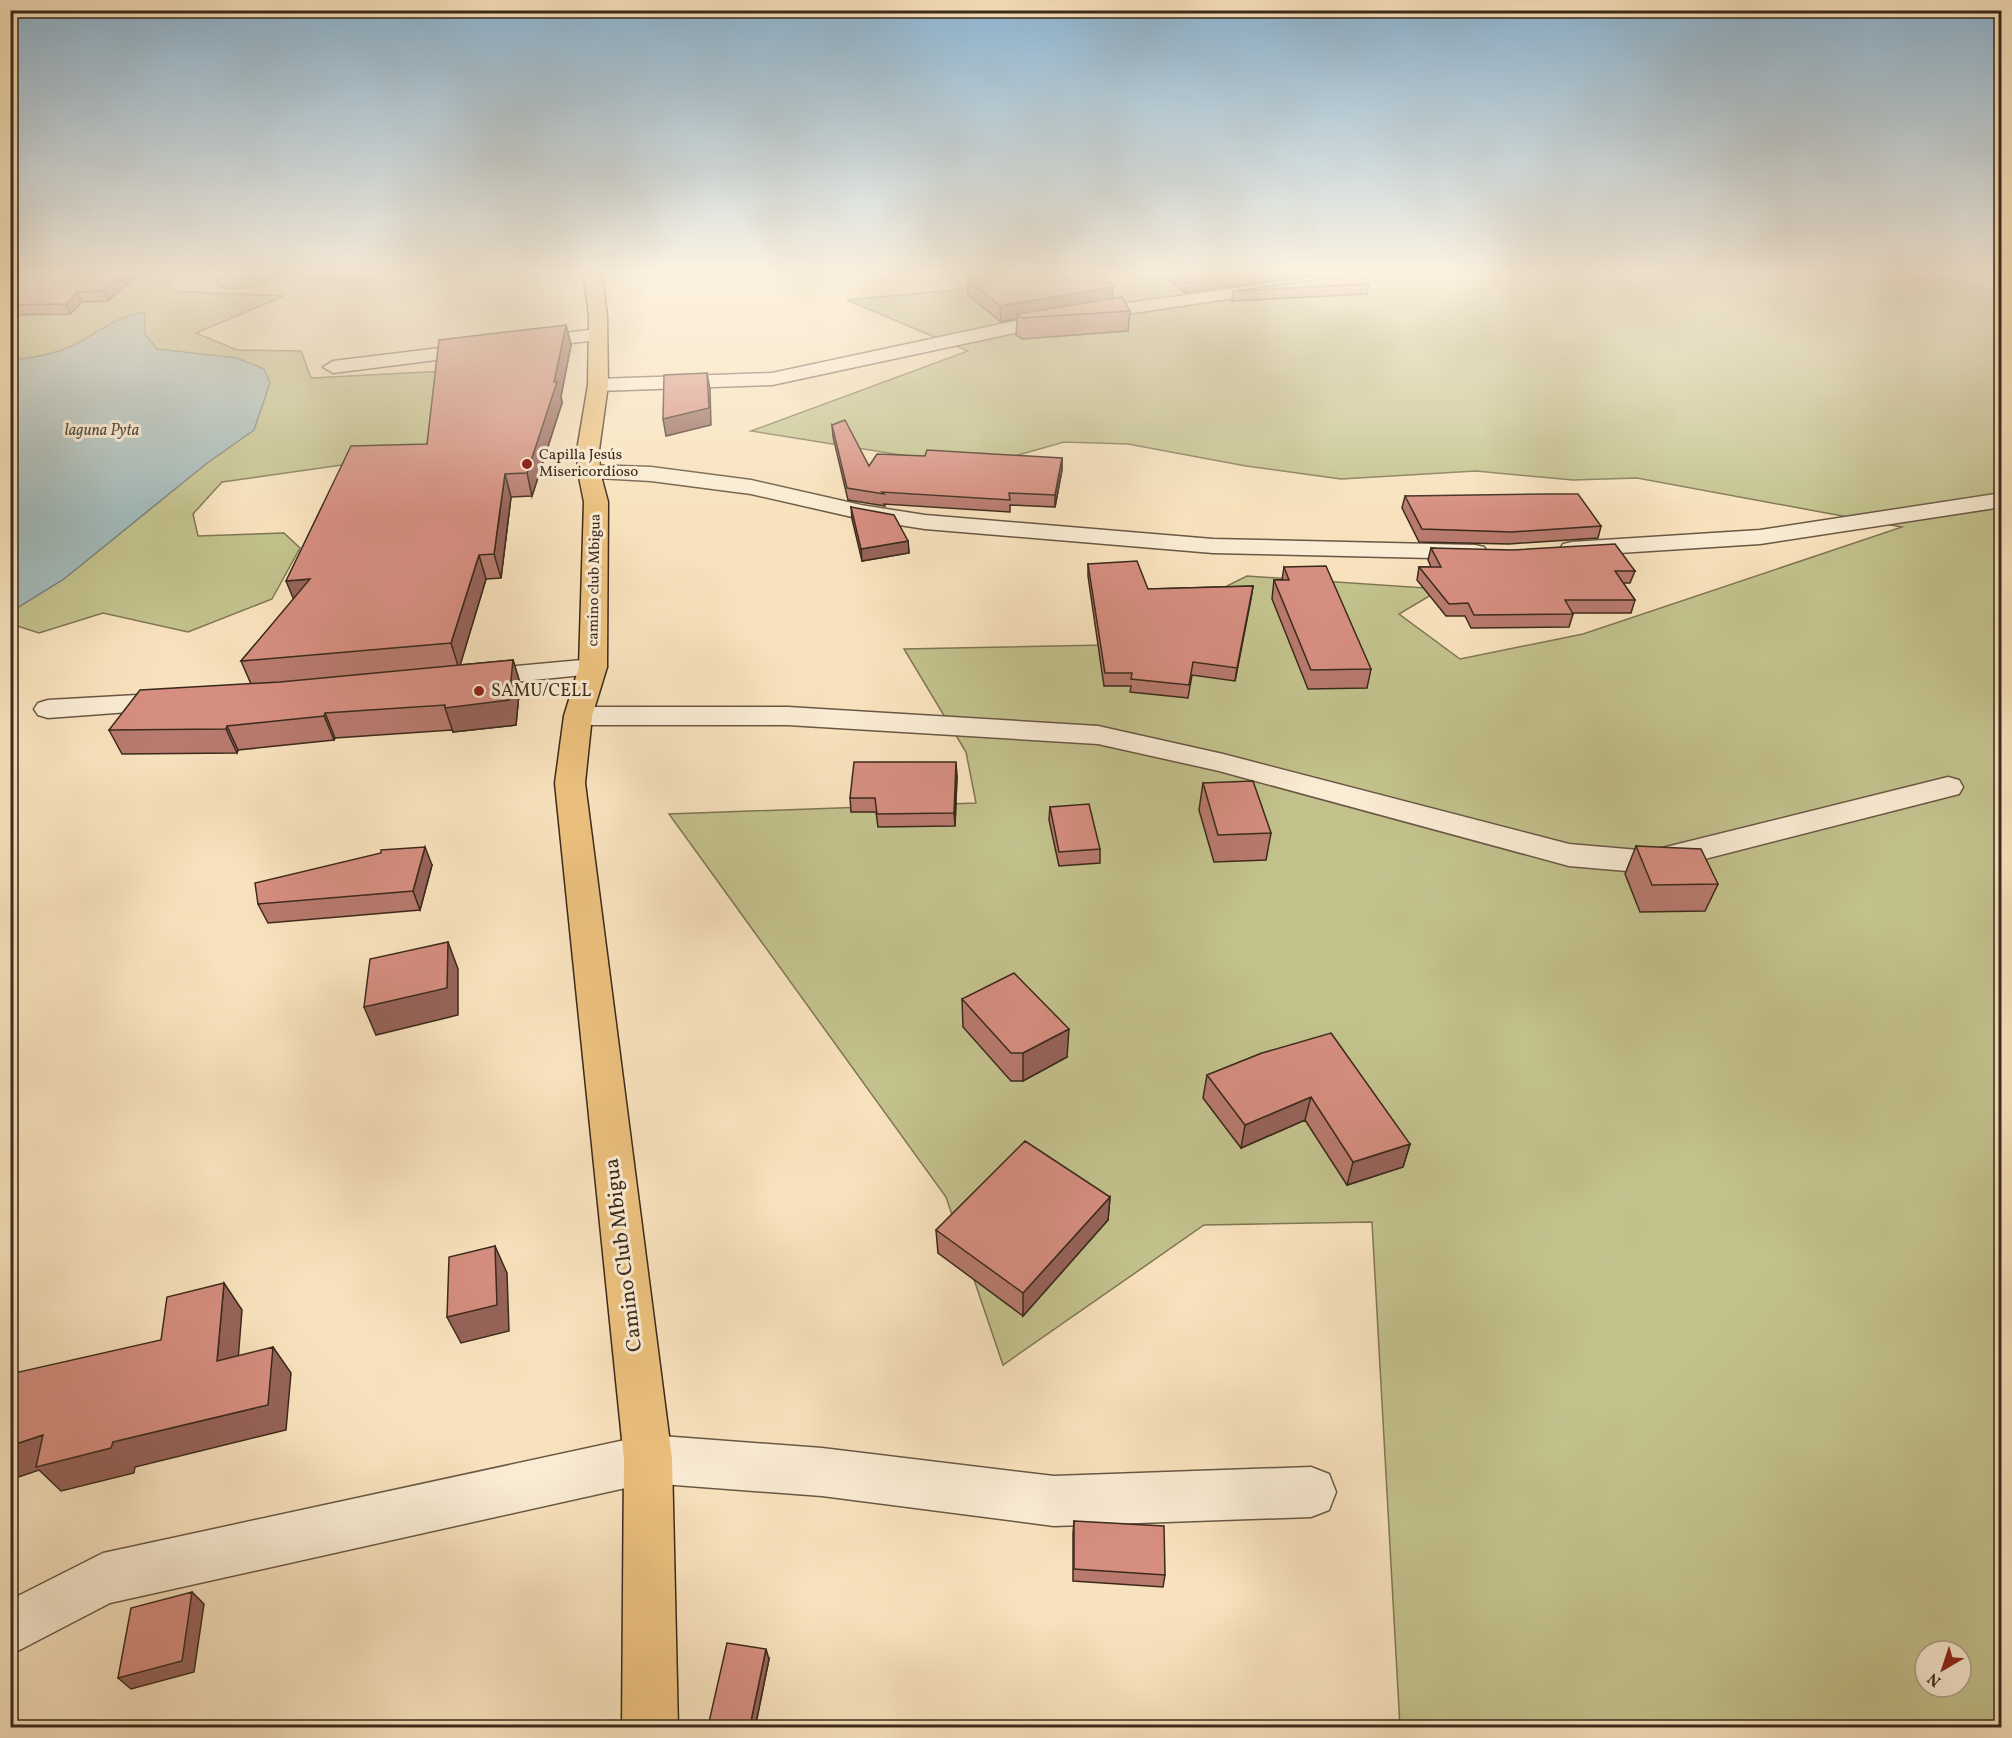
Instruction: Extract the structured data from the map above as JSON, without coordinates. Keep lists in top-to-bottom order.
{
  "streets": {
    "main road": ["camino club Mbigua", "Camino Club Mbigua"]
  },
  "crossings": [
    ["camino club Mbigua", "Camino Club Mbigua"]
  ],
  "water": ["laguna Pyta"],
  "places": ["Capilla Jesús Misericordioso", "SAMU/CELL"],
  "north": "bottom left"
}
